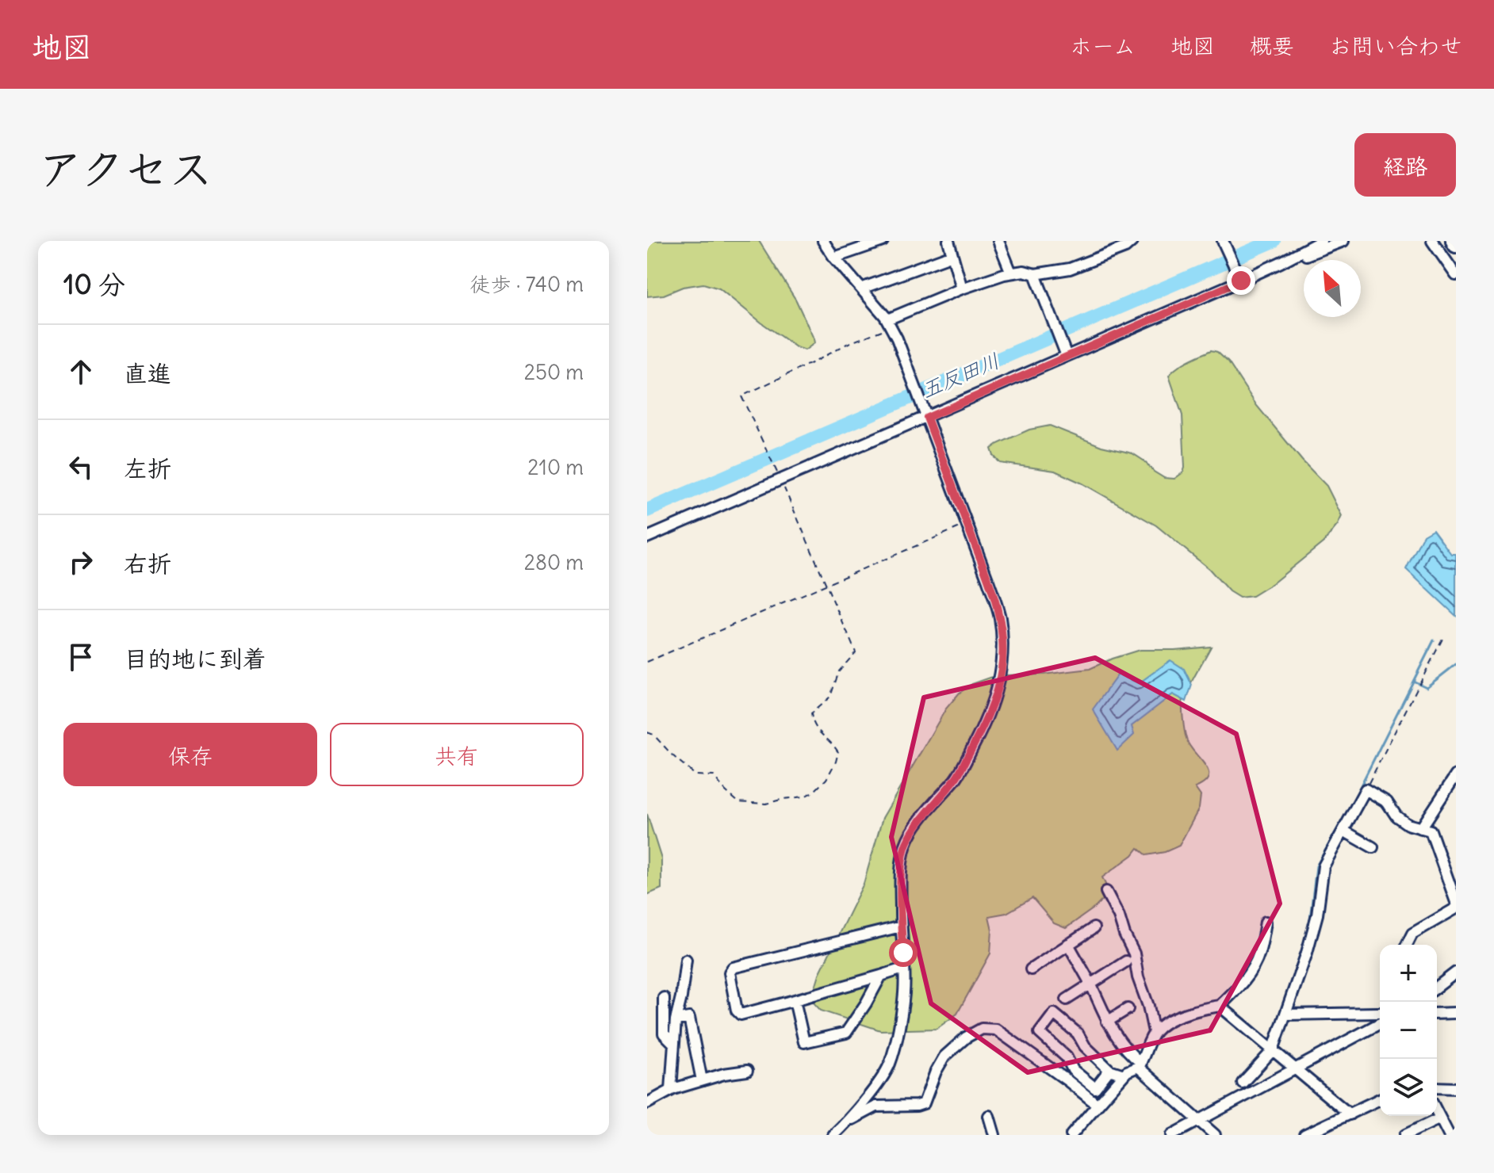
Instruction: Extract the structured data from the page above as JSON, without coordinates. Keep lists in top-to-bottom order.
{
  "water": ["五反田川"],
  "north": "top left",
  "page": {
    "header": "地図",
    "nav": [
      "ホーム",
      "地図",
      "概要",
      "お問い合わせ"
    ],
    "title": "アクセス",
    "buttons": [
      "経路",
      ["保存", "共有"]
    ],
    "heading": ["10 分", "徒歩 · 740 m"],
    "list": [
      ["直進", "250 m"],
      ["左折", "210 m"],
      ["右折", "280 m"],
      "目的地に到着"
    ],
    "map_buttons": ["+", "−"]
  }
}
